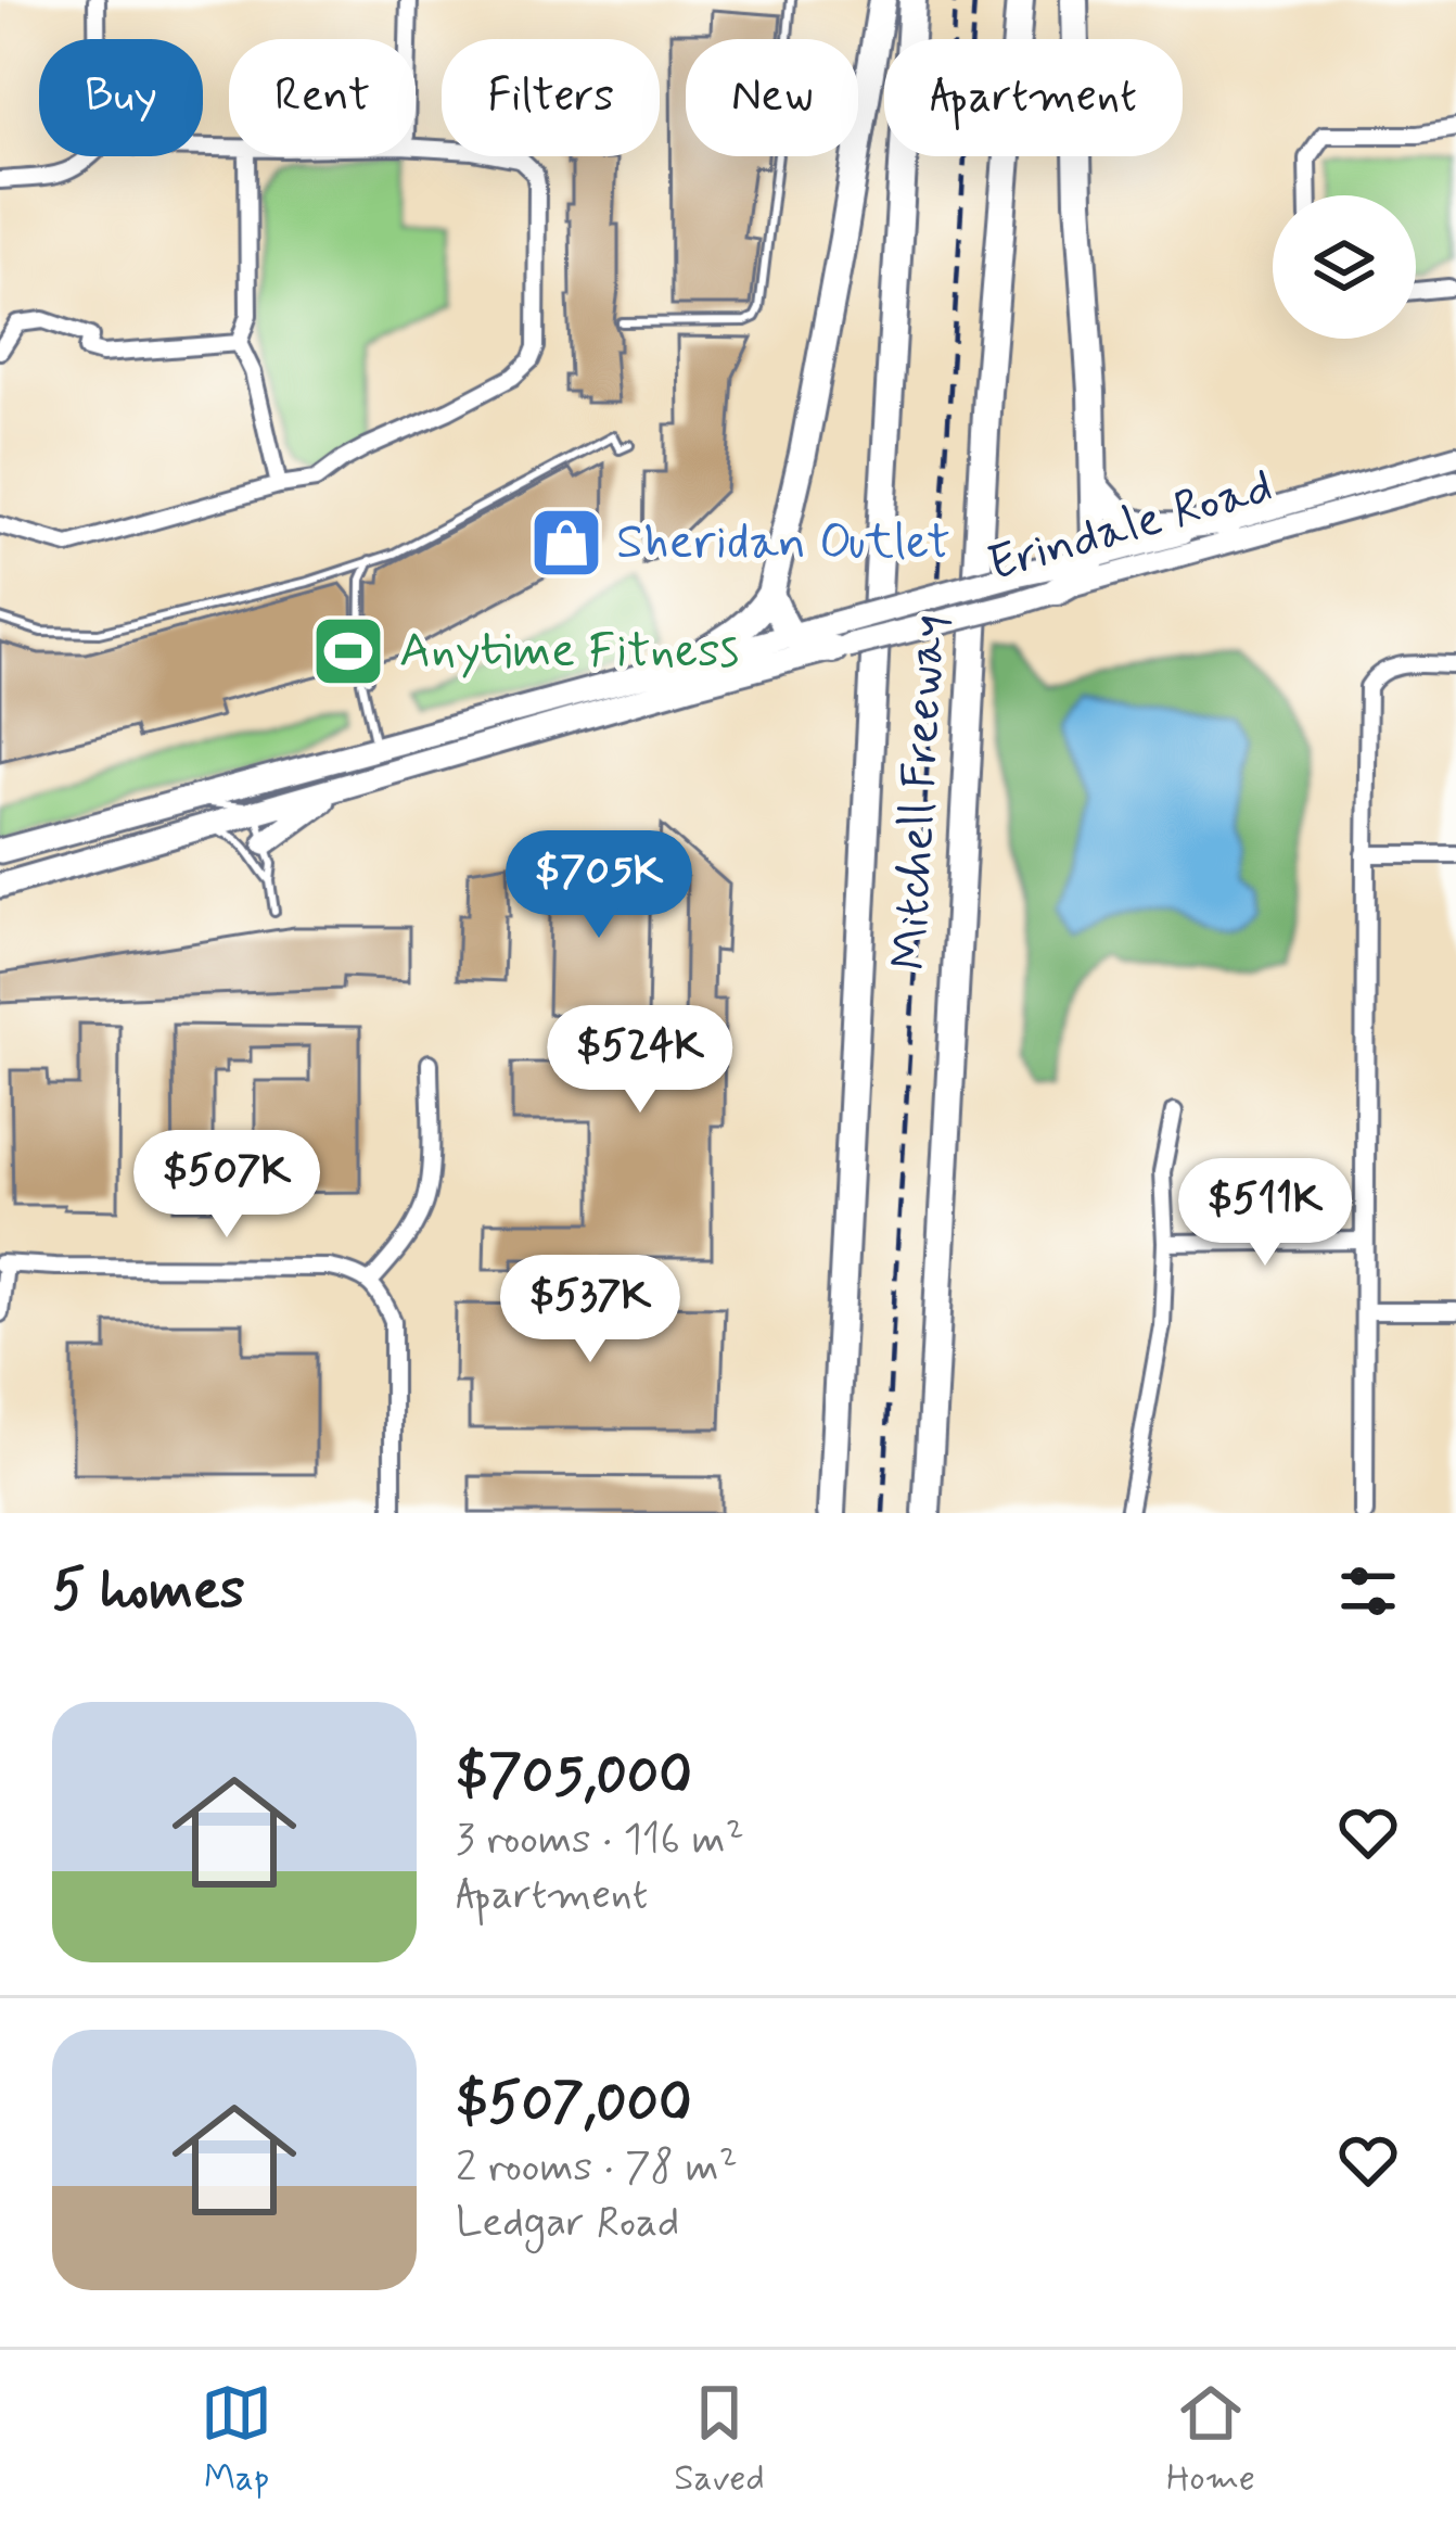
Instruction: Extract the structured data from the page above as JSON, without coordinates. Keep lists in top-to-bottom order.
{
  "streets": {
    "highway": ["Mitchell Freeway"],
    "main road": ["Erindale Road"]
  },
  "places": {
    "shop": ["Sheridan Outlet"],
    "sports": ["Anytime Fitness"]
  },
  "page": {
    "chip": [
      "Buy",
      "Rent",
      "Filters",
      "New",
      "Apartment"
    ],
    "price": [
      "$705K",
      "$524K",
      "$507K",
      "$511K",
      "$537K"
    ],
    "heading": "5 homes",
    "list": [
      {
        "name": "$705,000",
        "note": "3 rooms · 116 m² · Apartment"
      },
      {
        "name": "$507,000",
        "note": "2 rooms · 78 m² · Ledgar Road"
      }
    ],
    "tabs": ["Map", "Saved", "Home"]
  }
}
